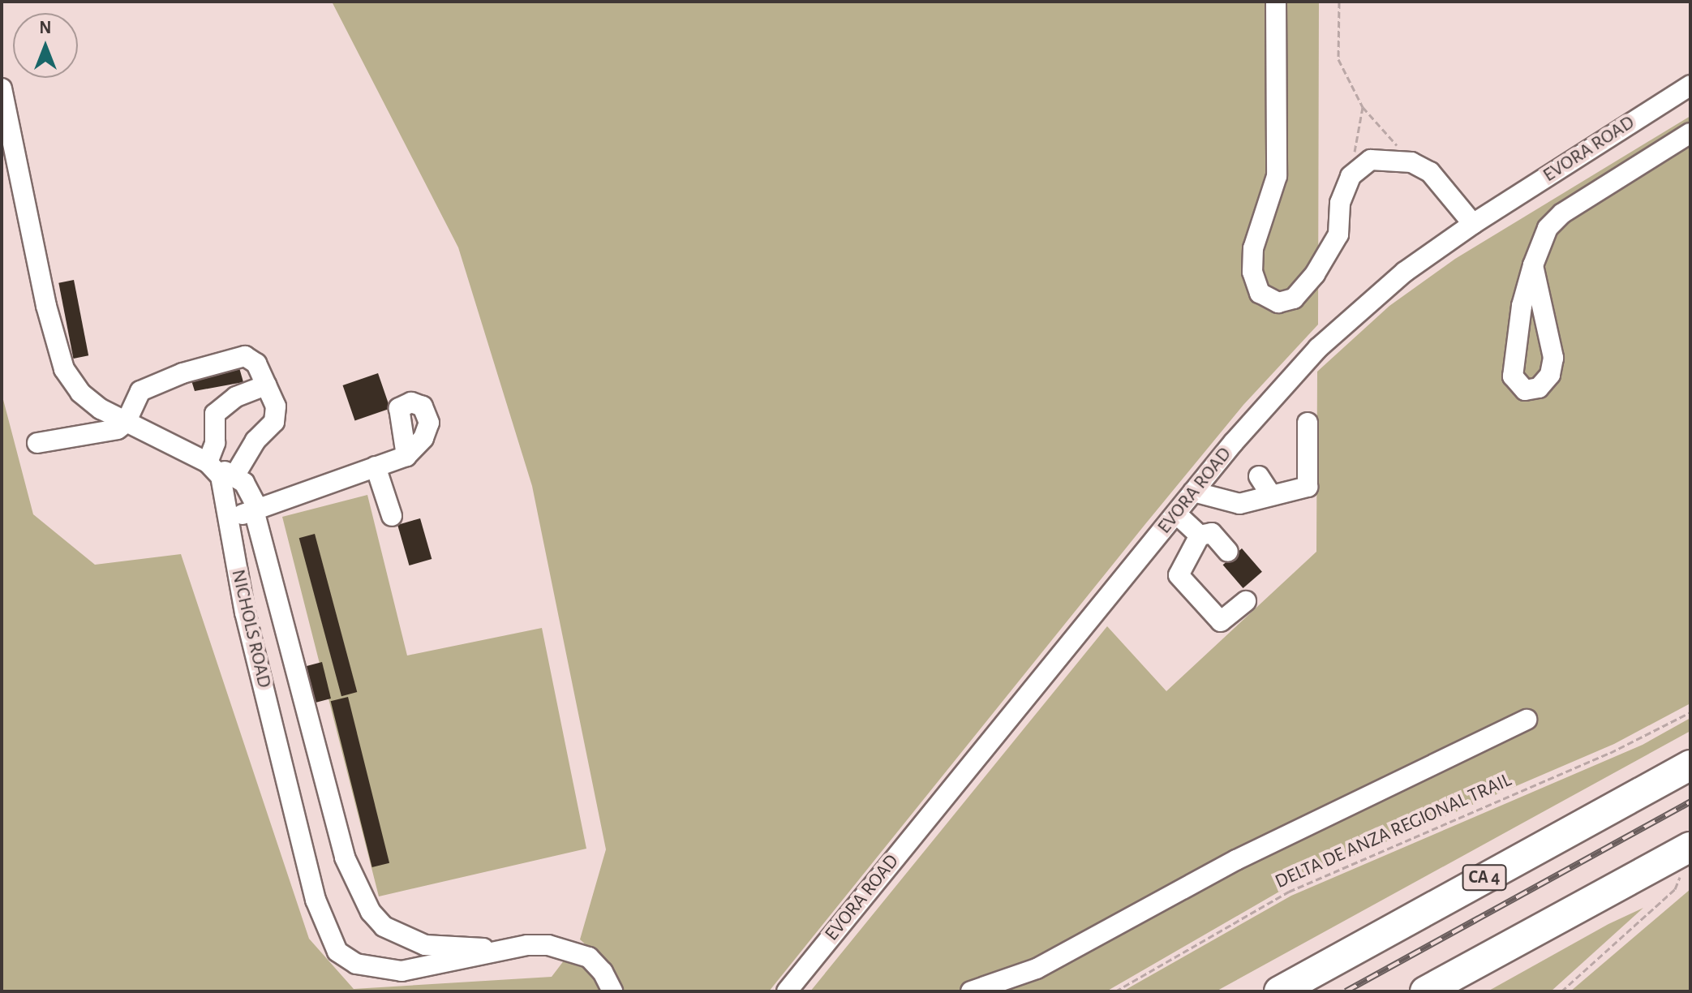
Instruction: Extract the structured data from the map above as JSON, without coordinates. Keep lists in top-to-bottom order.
{
  "streets": {
    "highway": ["CA 4"],
    "street": ["EVORA ROAD", "NICHOLS ROAD"],
    "path": ["DELTA DE ANZA REGIONAL TRAIL"]
  },
  "north": "top"
}
